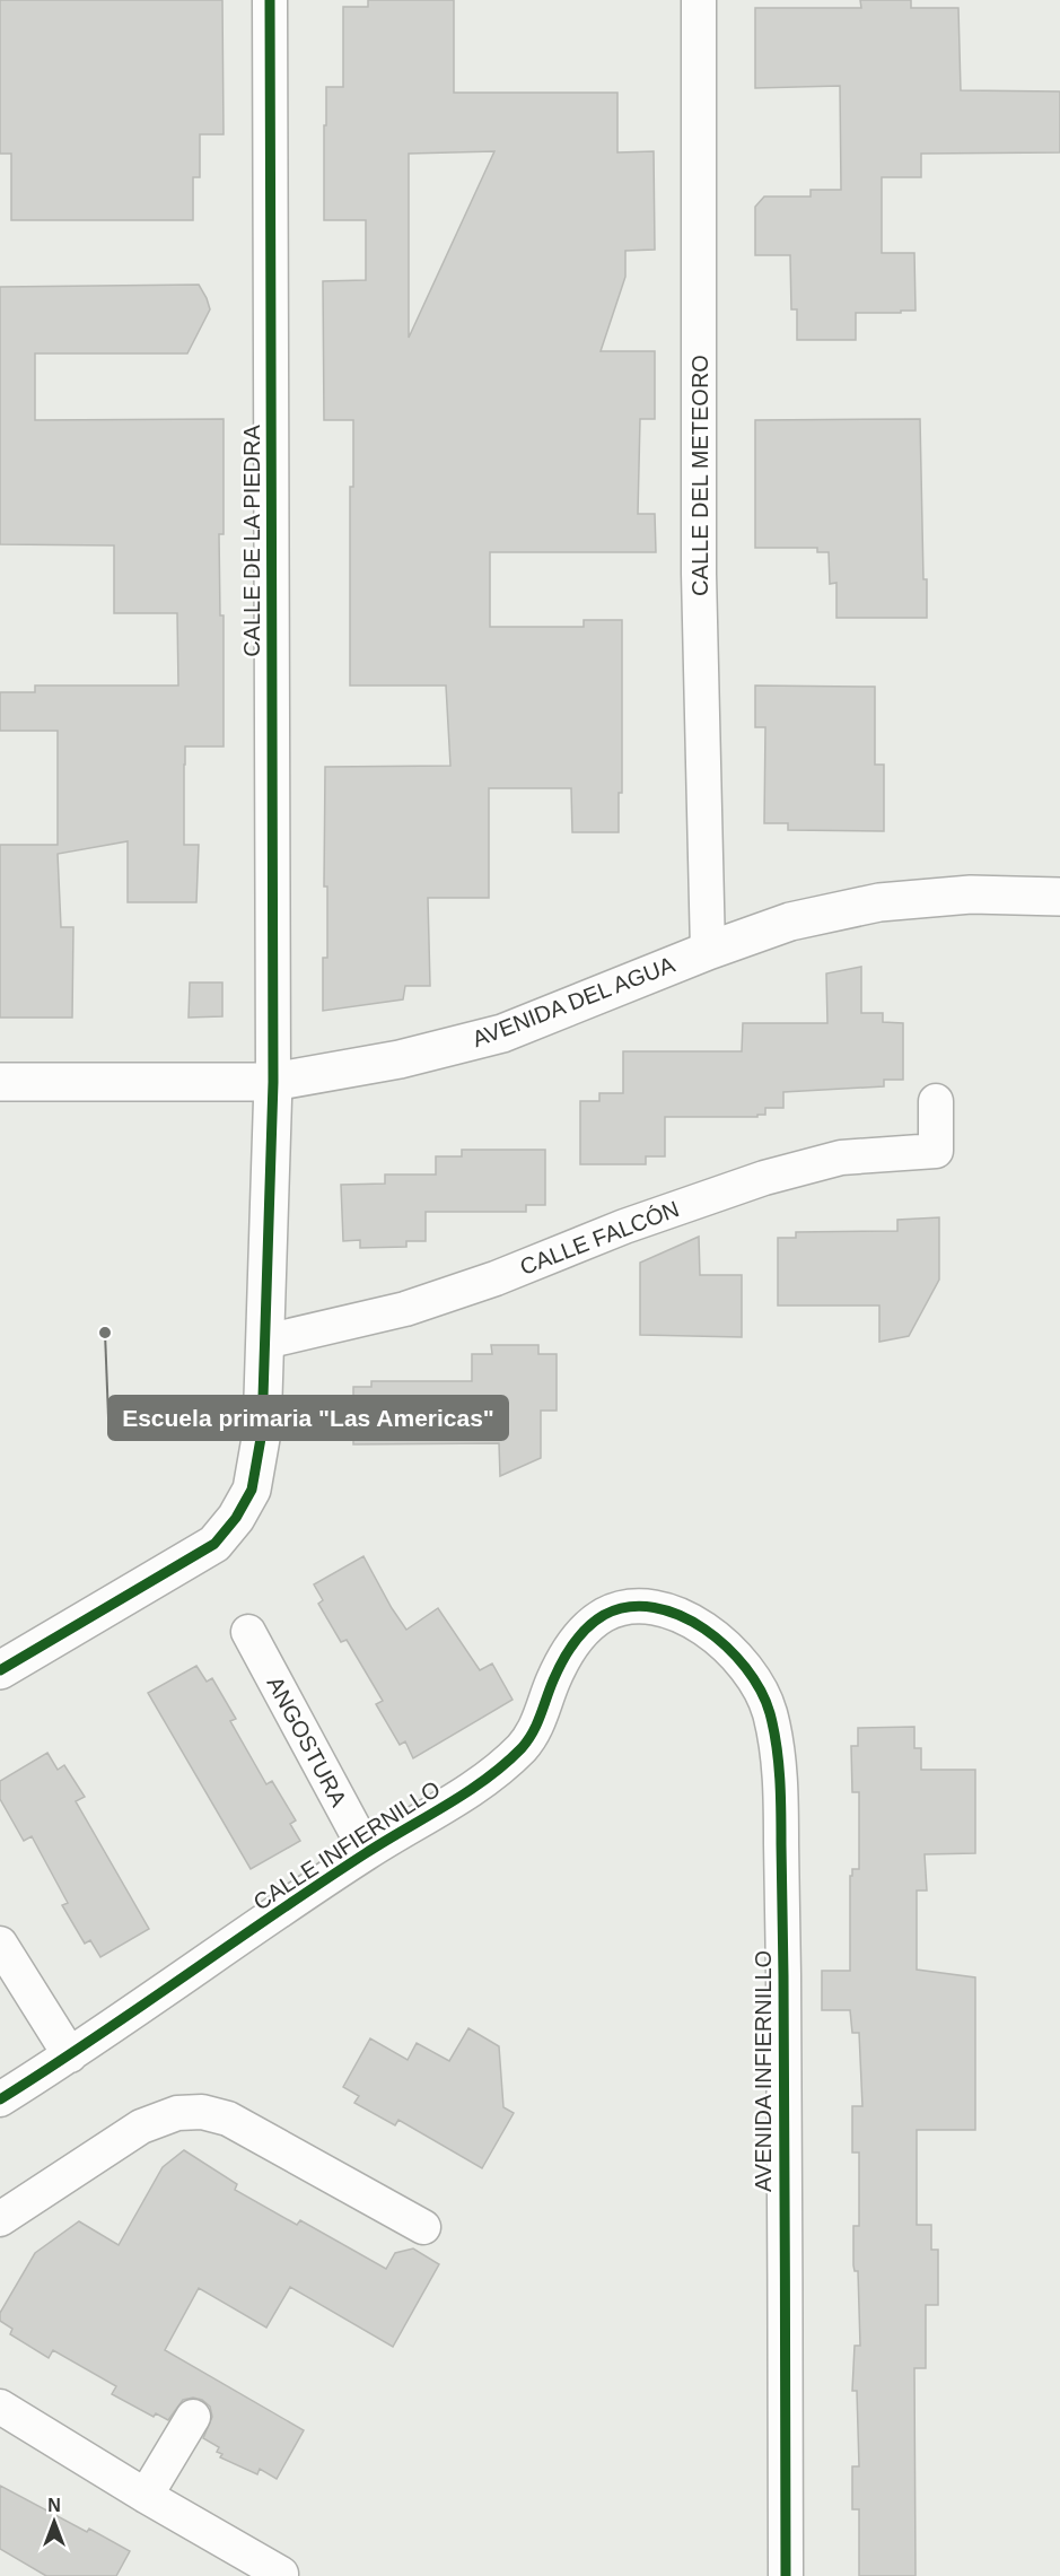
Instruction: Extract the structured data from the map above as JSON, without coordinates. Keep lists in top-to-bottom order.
{
  "streets": {
    "main road": ["AVENIDA DEL AGUA"],
    "street": [
      "CALLE DEL METEORO",
      "CALLE DE LA PIEDRA",
      "CALLE FALCÓN",
      "ANGOSTURA",
      "CALLE INFIERNILLO",
      "AVENIDA INFIERNILLO"
    ]
  },
  "crossings": [
    ["CALLE DEL METEORO", "AVENIDA DEL AGUA"],
    ["CALLE DE LA PIEDRA", "AVENIDA DEL AGUA"],
    ["ANGOSTURA", "CALLE INFIERNILLO"],
    ["CALLE INFIERNILLO", "AVENIDA INFIERNILLO"]
  ],
  "places": ["Escuela primaria \"Las Americas\""],
  "north": "top"
}
